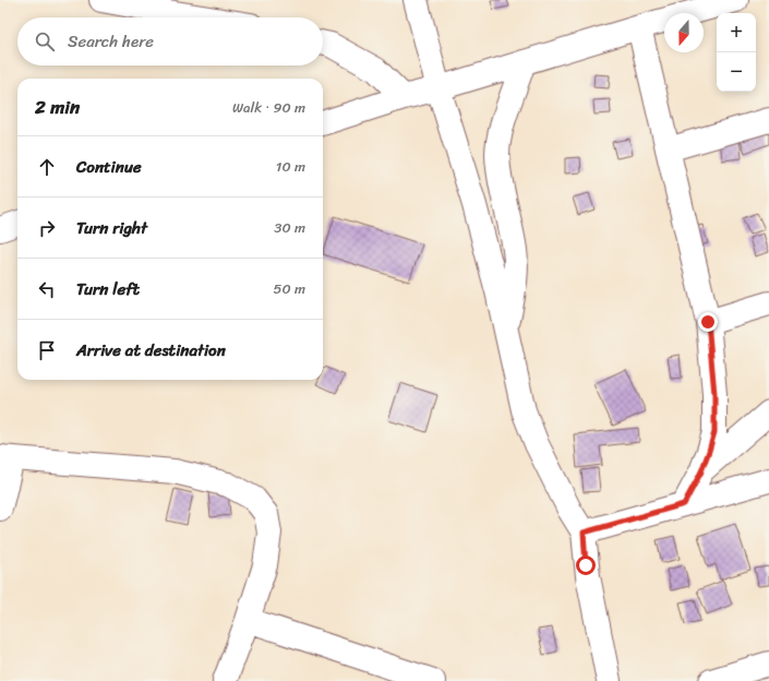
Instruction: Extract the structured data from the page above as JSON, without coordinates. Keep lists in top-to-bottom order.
{
  "north": "bottom",
  "page": {
    "map_buttons": ["+", "−"],
    "search": "Search here",
    "heading": ["2 min", "Walk · 90 m"],
    "list": [
      ["Continue", "10 m"],
      ["Turn right", "30 m"],
      ["Turn left", "50 m"],
      "Arrive at destination"
    ]
  }
}
